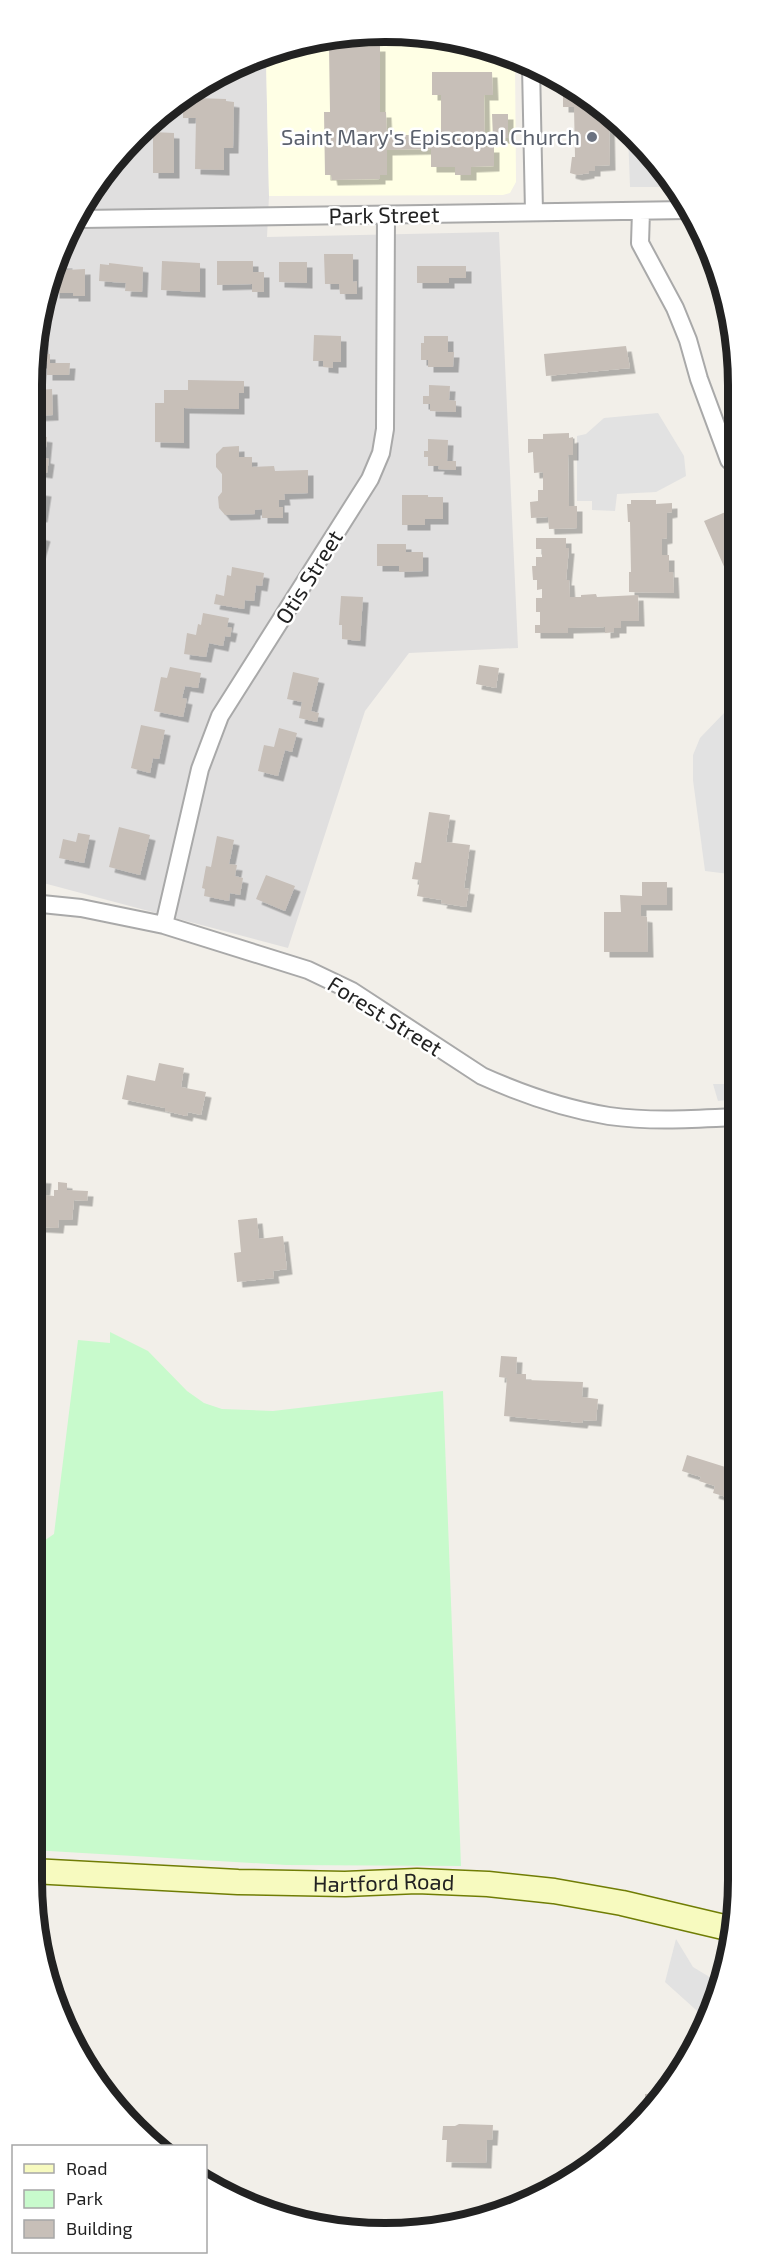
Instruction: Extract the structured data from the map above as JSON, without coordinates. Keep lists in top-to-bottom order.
{
  "streets": {
    "main road": ["Hartford Road"],
    "street": ["Park Street", "Otis Street", "Forest Street"]
  },
  "crossings": [
    ["Park Street", "Otis Street"],
    ["Otis Street", "Forest Street"]
  ],
  "places": ["Saint Mary's Episcopal Church"],
  "legend": ["Road", "Park", "Building"]
}
